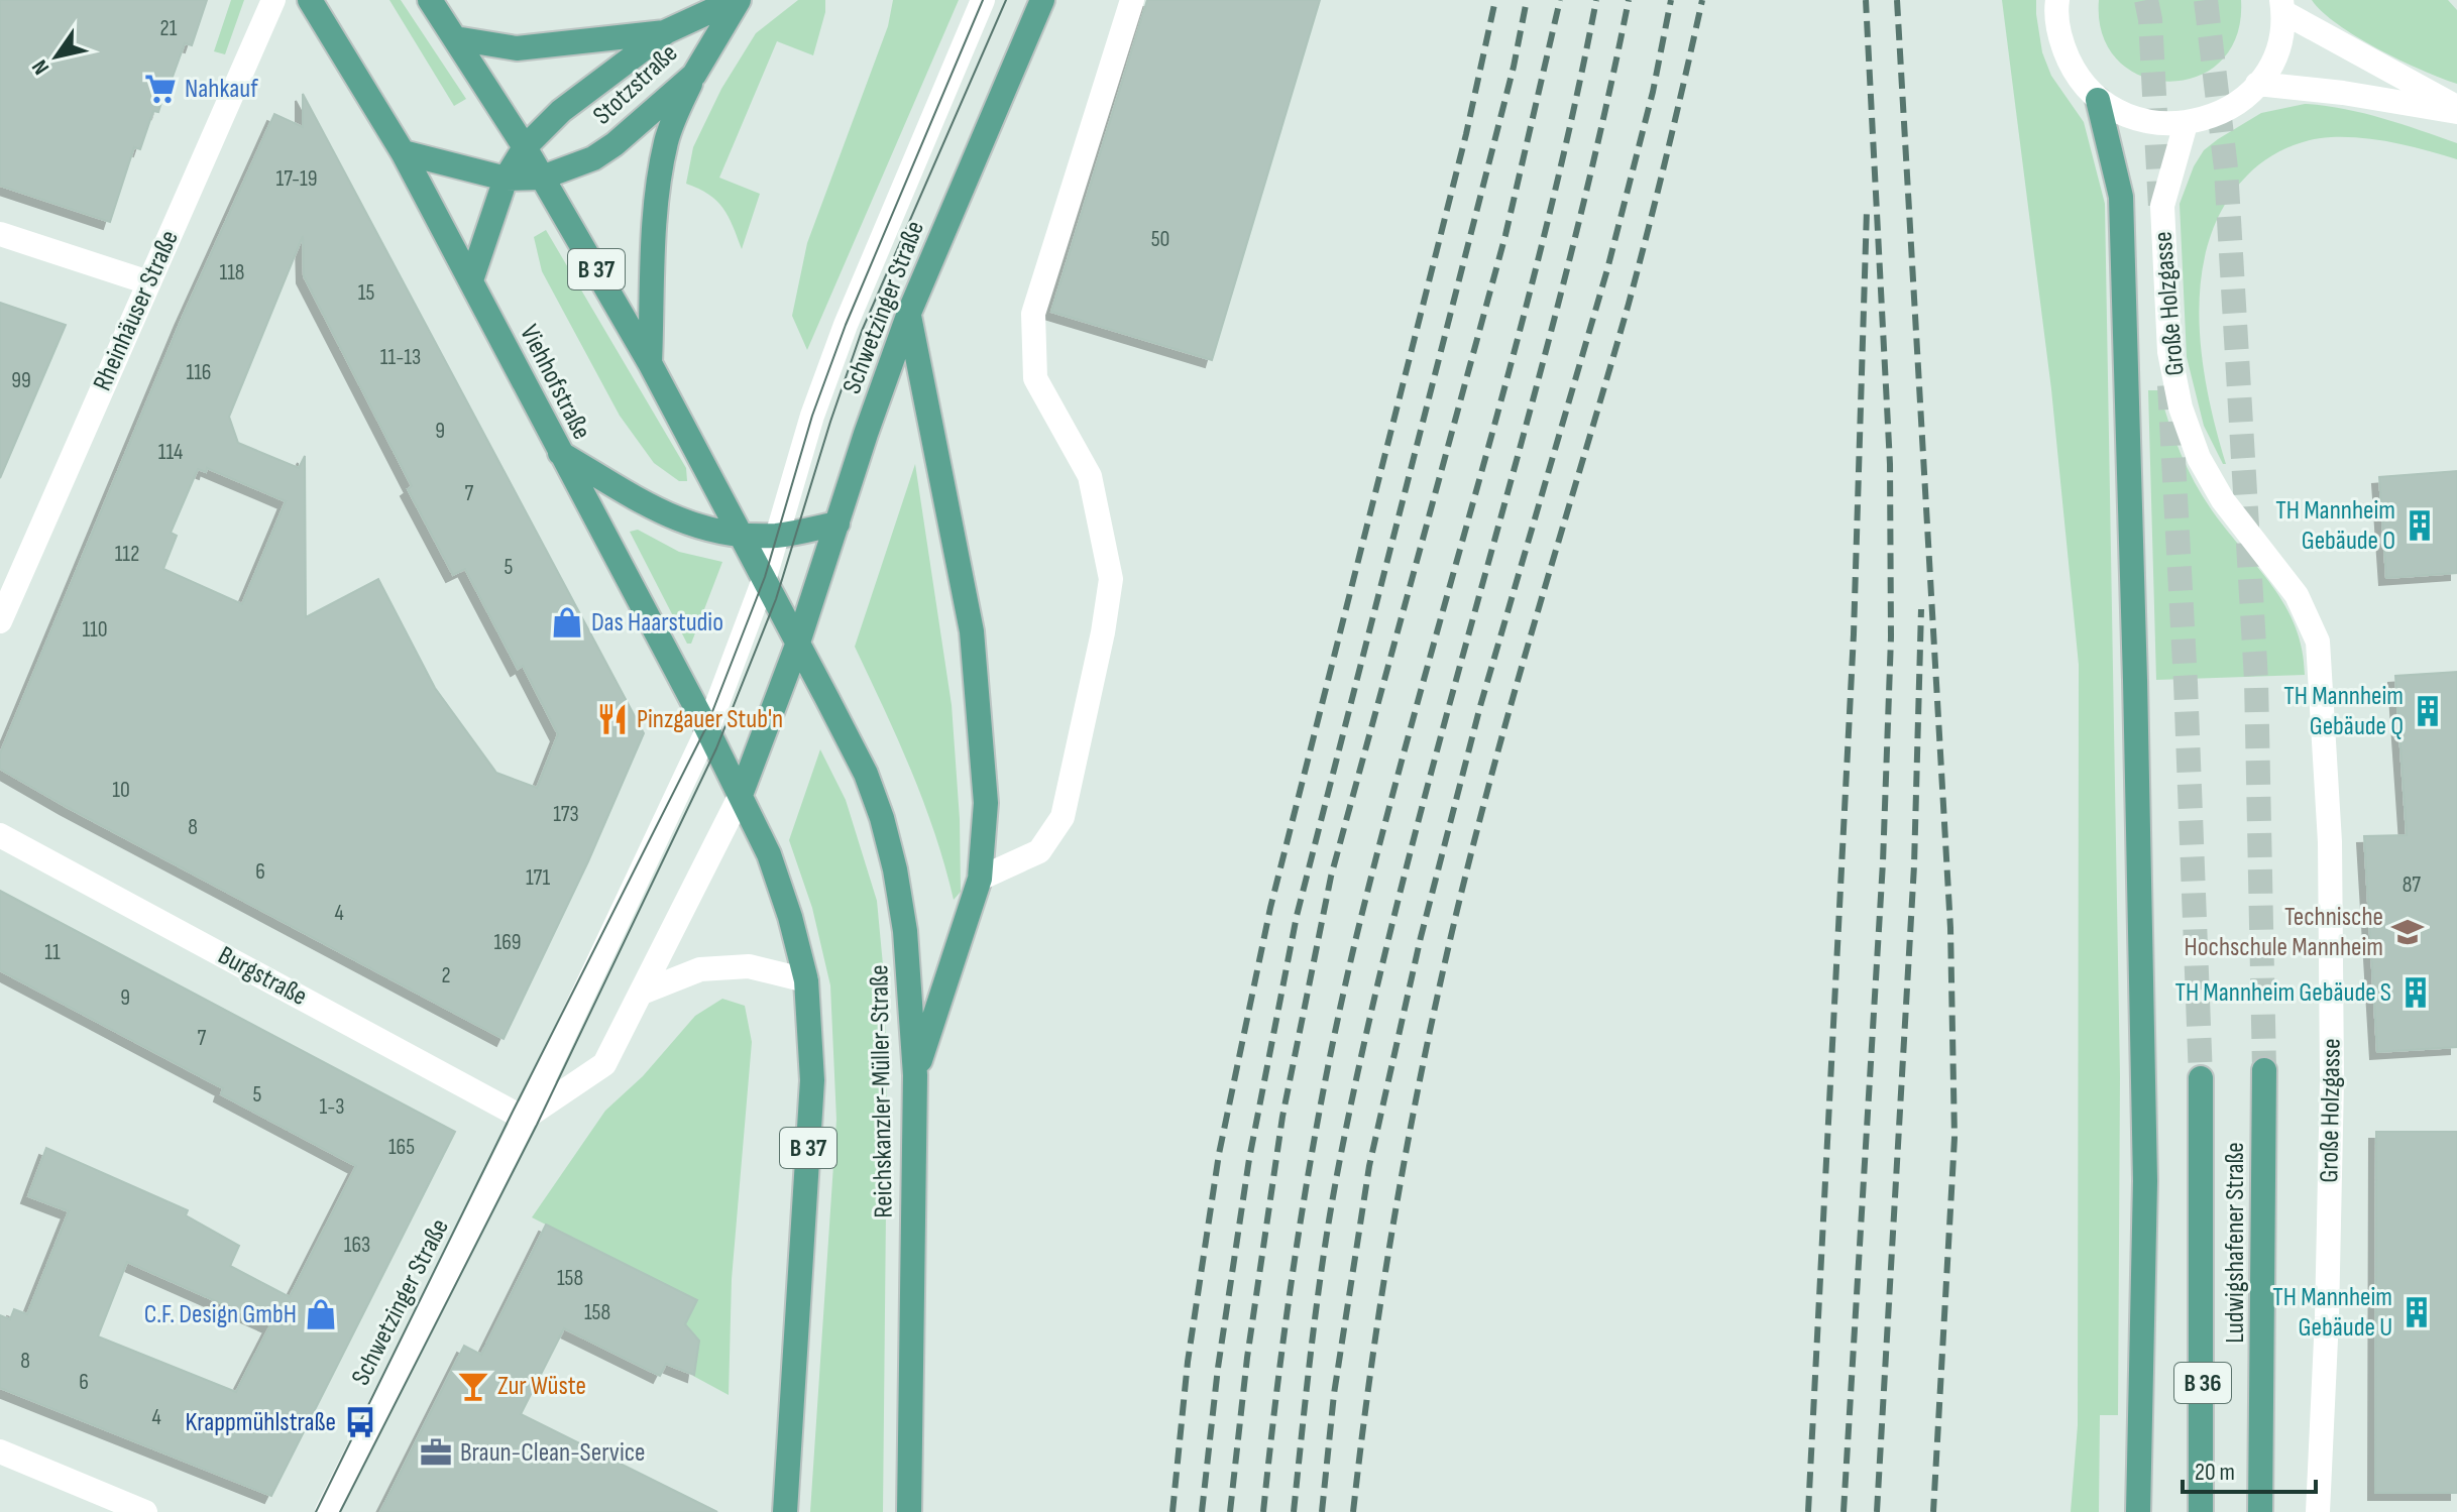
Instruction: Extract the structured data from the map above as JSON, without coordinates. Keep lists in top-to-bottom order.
{
  "streets": {
    "main road": [
      "Stotzstraße",
      "B 37",
      "Schwetzinger Straße",
      "Viehhofstraße",
      "Reichskanzler-Müller-Straße",
      "Ludwigshafener Straße",
      "B 36"
    ],
    "street": ["Große Holzgasse", "Rheinhäuser Straße", "Burgstraße"]
  },
  "crossings": [
    ["Stotzstraße", "B 37"],
    ["Stotzstraße", "Viehhofstraße"],
    ["B 37", "Schwetzinger Straße"],
    ["B 37", "Viehhofstraße"],
    ["B 37", "Reichskanzler-Müller-Straße"],
    ["Schwetzinger Straße", "Viehhofstraße"],
    ["Schwetzinger Straße", "Burgstraße"],
    ["Schwetzinger Straße", "Reichskanzler-Müller-Straße"]
  ],
  "places": {
    "supermarket": ["Nahkauf"],
    "building": [
      "TH Mannheim Gebäude O",
      "TH Mannheim Gebäude Q",
      "TH Mannheim Gebäude S",
      "TH Mannheim Gebäude U"
    ],
    "shop": ["Das Haarstudio", "C.F. Design GmbH"],
    "restaurant": ["Pinzgauer Stub'n"],
    "school or university": ["Technische Hochschule Mannheim"],
    "bar": ["Zur Wüste"],
    "bus stop": ["Krappmühlstraße"],
    "office": ["Braun-Clean-Service"]
  },
  "house_numbers": [
    "21",
    "17-19",
    "50",
    "118",
    "15",
    "11-13",
    "116",
    "99",
    "9",
    "114",
    "7",
    "112",
    "5",
    "110",
    "10",
    "173",
    "8",
    "6",
    "171",
    "87",
    "4",
    "169",
    "11",
    "2",
    "9",
    "7",
    "5",
    "1-3",
    "165",
    "163",
    "158",
    "158",
    "8",
    "6",
    "4"
  ],
  "scale_bar": "20 m",
  "north": "bottom left"
}
